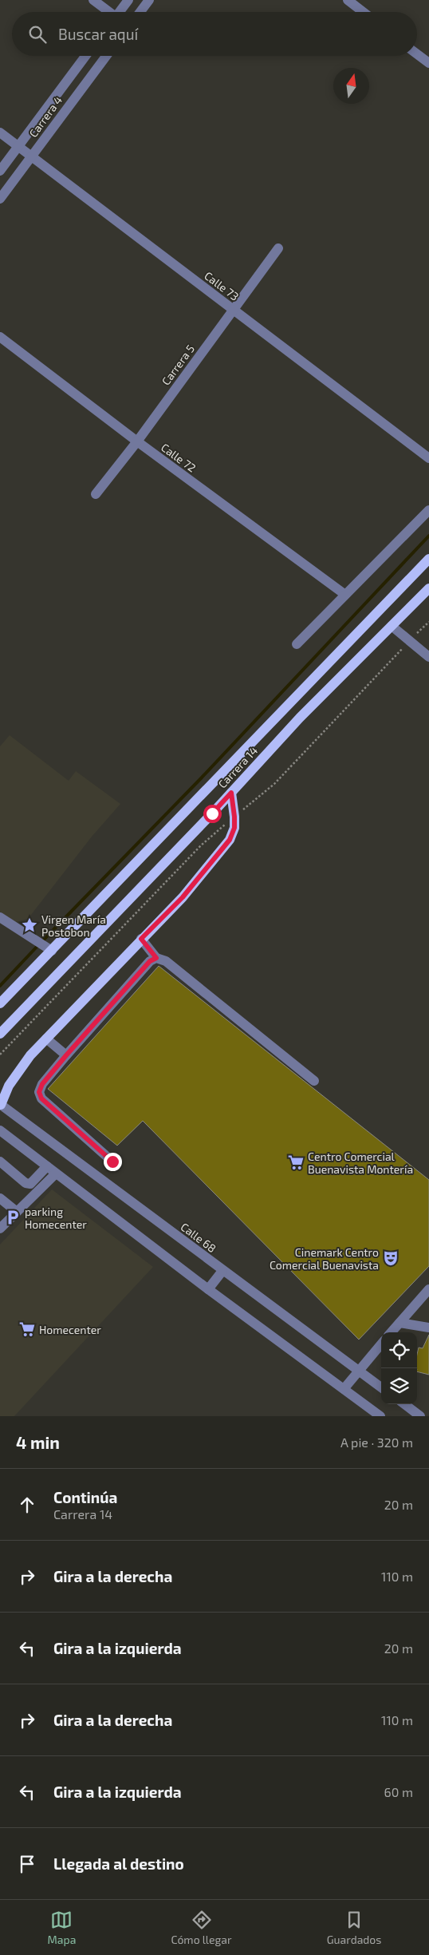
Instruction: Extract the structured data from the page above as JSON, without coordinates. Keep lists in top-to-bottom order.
{
  "streets": {
    "main road": ["Carrera 14"],
    "street": [
      "Carrera 4",
      "Calle 73",
      "Carrera 5",
      "Calle 72",
      "Calle 68"
    ]
  },
  "crossings": [
    ["Carrera 4", "Calle 73"],
    ["Calle 73", "Carrera 5"],
    ["Carrera 5", "Calle 72"]
  ],
  "places": {
    "place": ["Virgen María Postobon"],
    "supermarket": ["Centro Comercial Buenavista Montería", "Homecenter"],
    "parking": ["parking Homecenter"],
    "theatre": ["Cinemark Centro Comercial Buenavista"]
  },
  "north": "top",
  "page": {
    "search": "Buscar aquí",
    "heading": ["4 min", "A pie · 320 m"],
    "list": [
      ["Continúa", "Carrera 14", "20 m"],
      ["Gira a la derecha", "110 m"],
      ["Gira a la izquierda", "20 m"],
      ["Gira a la derecha", "110 m"],
      ["Gira a la izquierda", "60 m"],
      "Llegada al destino"
    ],
    "nav": ["Mapa", "Cómo llegar", "Guardados"]
  }
}
